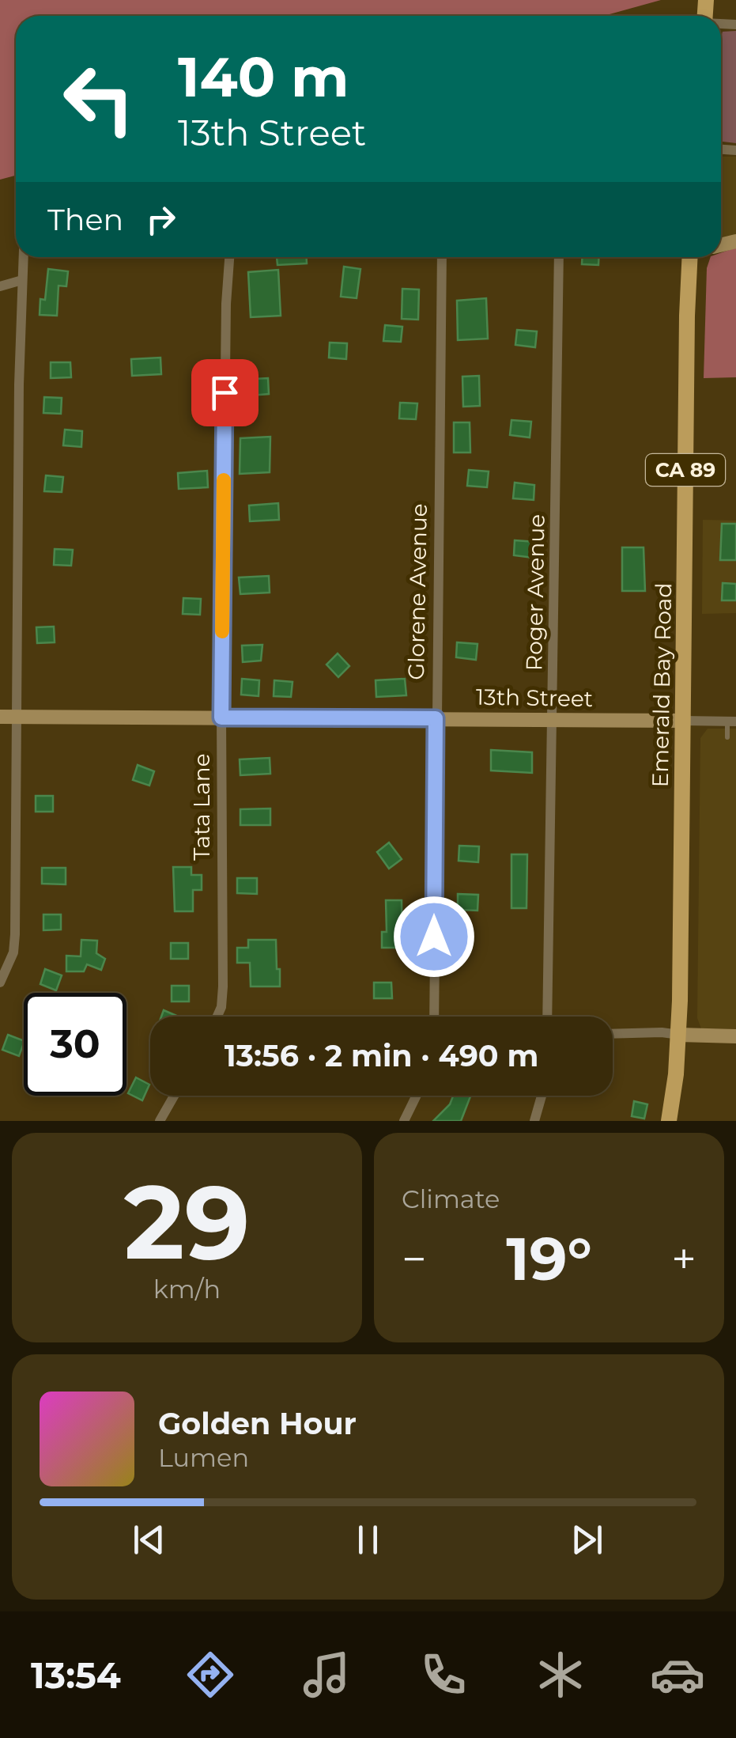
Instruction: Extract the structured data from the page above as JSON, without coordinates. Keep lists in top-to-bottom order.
{
  "streets": {
    "main road": ["CA 89", "Emerald Bay Road"],
    "street": [
      "Glorene Avenue",
      "Roger Avenue",
      "13th Street",
      "Tata Lane"
    ]
  },
  "crossings": [
    ["Glorene Avenue", "13th Street"],
    ["Roger Avenue", "13th Street"],
    ["Emerald Bay Road", "13th Street"],
    ["13th Street", "Tata Lane"]
  ],
  "page": {
    "turn": ["140 m", "13th Street"],
    "then": "Then",
    "limit": "30",
    "trip": "13:56 · 2 min · 490 m",
    "tile": [
      ["29", "km/h"],
      "Climate"
    ],
    "heat": ["−", "19°", "+"],
    "song": ["Golden Hour", "Lumen"],
    "tabs": "13:54"
  }
}
